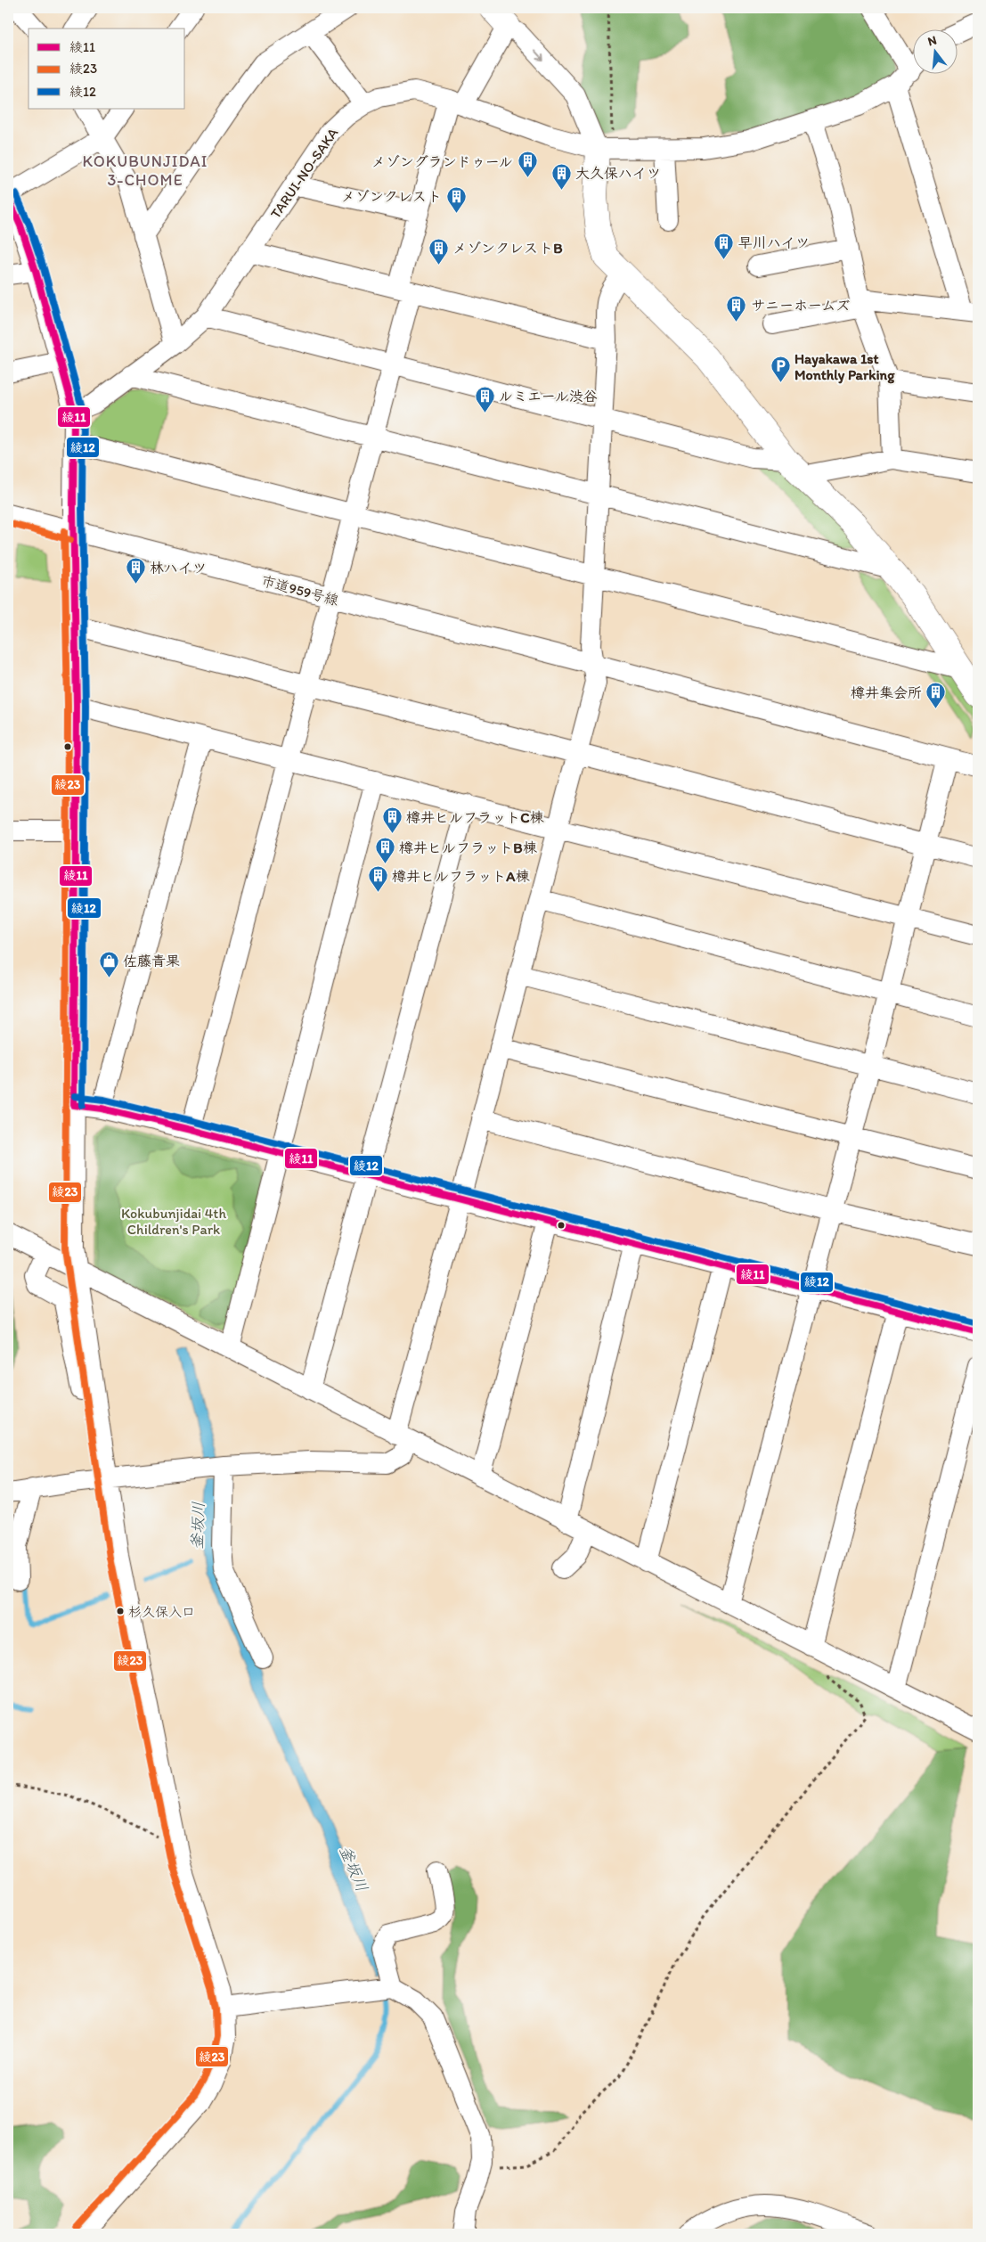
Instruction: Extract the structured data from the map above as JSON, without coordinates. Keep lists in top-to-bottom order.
{
  "streets": {
    "street": ["TARUI-NO-SAKA", "市道959号線"]
  },
  "districts": ["KOKUBUNJIDAI 3-CHOME"],
  "water": ["釜坂川"],
  "parks": ["Kokubunjidai 4th Children's Park"],
  "places": {
    "building": [
      "メゾングランドゥール",
      "大久保ハイツ",
      "メゾンクレスト",
      "早川ハイツ",
      "メゾンクレストB",
      "サニーホームズ",
      "ルミエール渋谷",
      "林ハイツ",
      "樽井集会所",
      "樽井ヒルフラットC棟",
      "樽井ヒルフラットB棟",
      "樽井ヒルフラットA棟"
    ],
    "parking": ["Hayakawa 1st Monthly Parking"],
    "shop": ["佐藤青果"],
    "other": ["杉久保入口"]
  },
  "lines": ["transit line 綾12", "transit line 綾11", "transit line 綾23"],
  "legend": ["綾11", "綾23", "綾12"],
  "north": "top"
}
